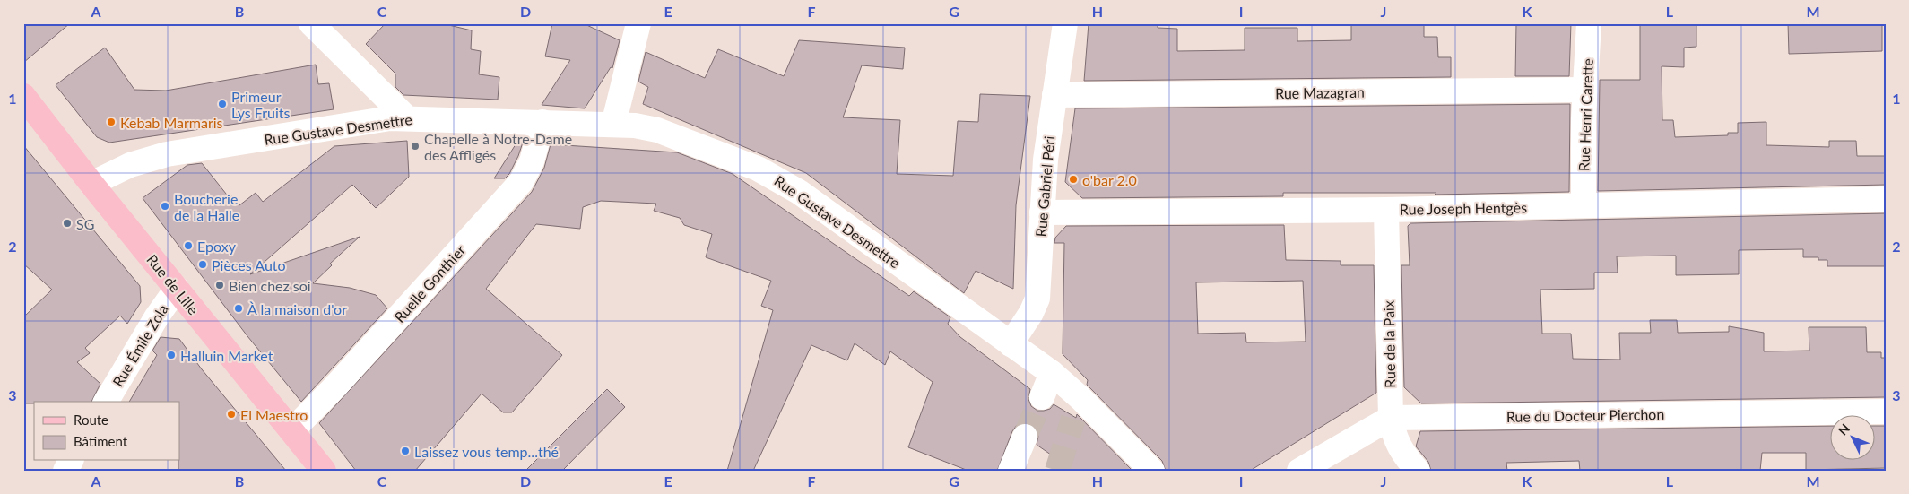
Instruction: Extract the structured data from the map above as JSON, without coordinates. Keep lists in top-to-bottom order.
{
  "streets": {
    "main road": ["Rue de Lille"],
    "street": [
      "Rue Mazagran",
      "Rue Henri Carette",
      "Rue Gustave Desmettre",
      "Rue Gabriel Péri",
      "Rue Joseph Hentgès",
      "Ruelle Gonthier",
      "Rue de la Paix",
      "Rue Émile Zola",
      "Rue du Docteur Pierchon"
    ]
  },
  "crossings": [
    ["Rue Mazagran", "Rue Henri Carette"],
    ["Rue Mazagran", "Rue Gabriel Péri"],
    ["Rue Henri Carette", "Rue Joseph Hentgès"],
    ["Rue Gustave Desmettre", "Rue Gabriel Péri"],
    ["Rue Gustave Desmettre", "Ruelle Gonthier"],
    ["Rue Gustave Desmettre", "Rue de Lille"],
    ["Rue Gabriel Péri", "Rue Joseph Hentgès"],
    ["Rue Joseph Hentgès", "Rue de la Paix"],
    ["Ruelle Gonthier", "Rue de Lille"],
    ["Rue de Lille", "Rue Émile Zola"],
    ["Rue de la Paix", "Rue du Docteur Pierchon"]
  ],
  "places": [
    "Primeur Lys Fruits",
    "Kebab Marmaris",
    "Chapelle à Notre-Dame des Affligés",
    "o'bar 2.0",
    "Boucherie de la Halle",
    "SG",
    "Epoxy",
    "Pièces Auto",
    "Bien chez soi",
    "À la maison d'or",
    "Halluin Market",
    "El Maestro",
    "Laissez vous temp...thé"
  ],
  "legend": ["Route", "Bâtiment"],
  "north": "top left",
  "grid": {
    "columns": [
      "A",
      "B",
      "C",
      "D",
      "E",
      "F",
      "G",
      "H",
      "I",
      "J",
      "K",
      "L",
      "M"
    ],
    "rows": ["1", "2", "3"]
  }
}
